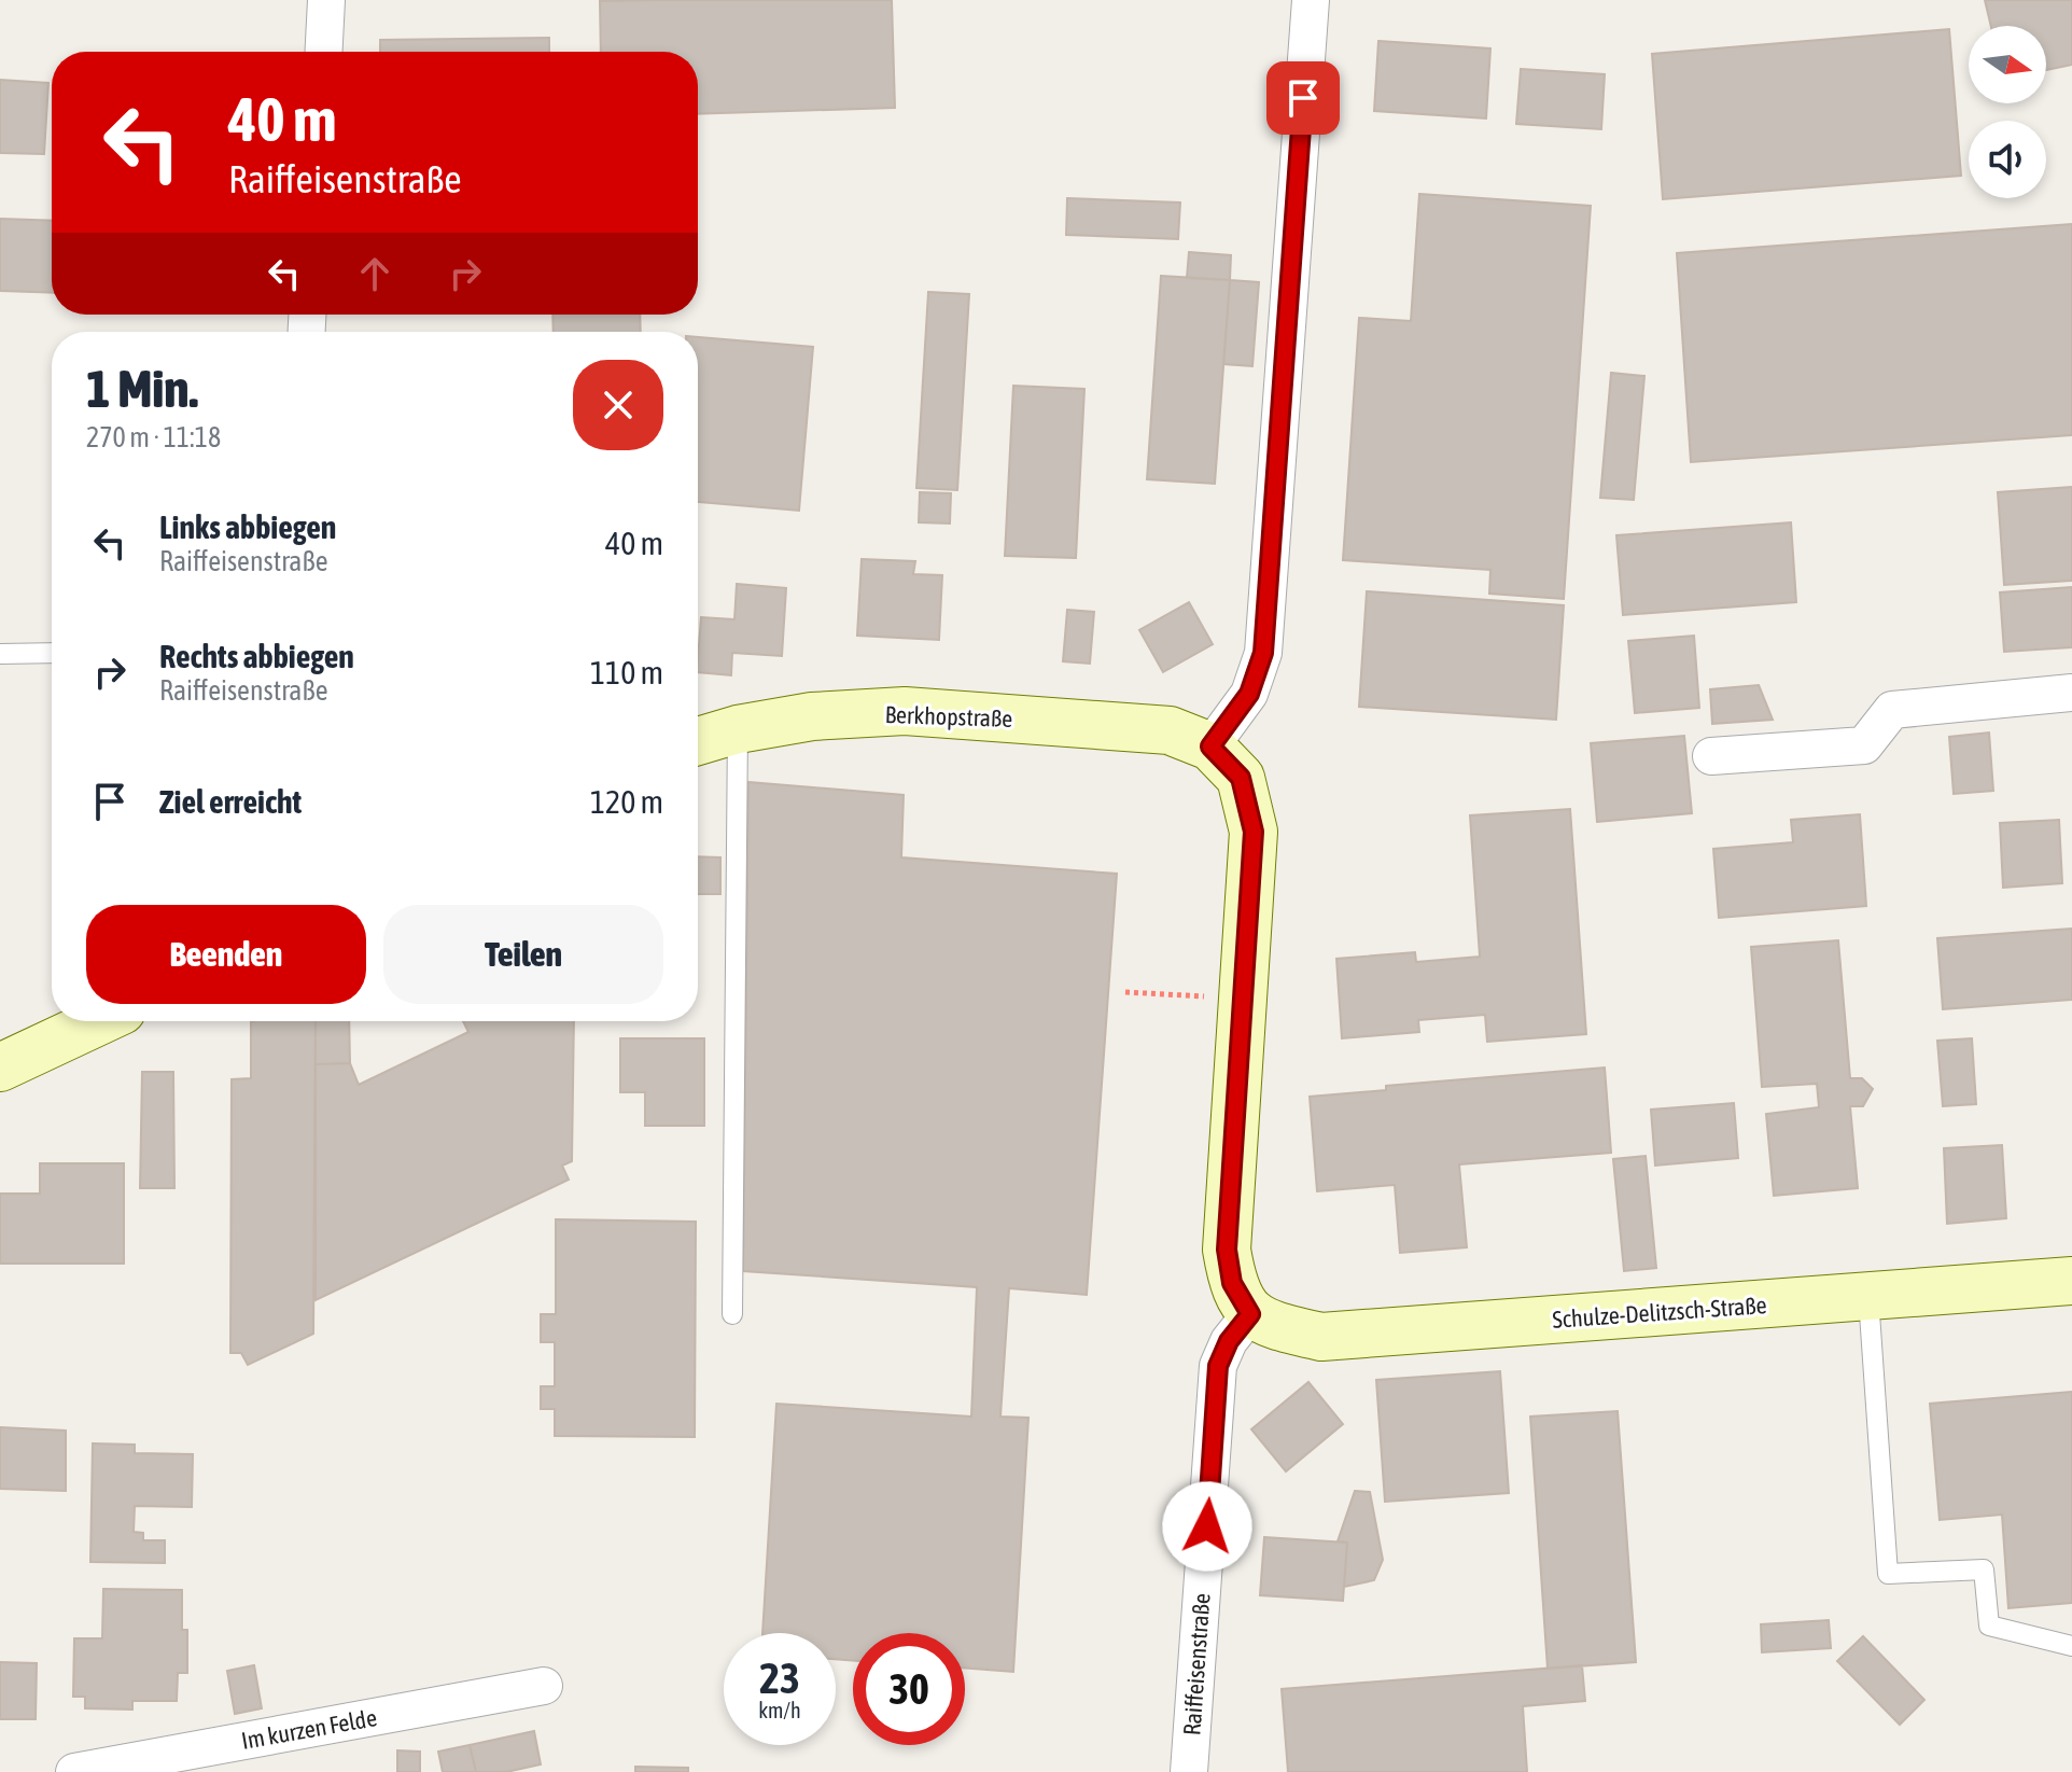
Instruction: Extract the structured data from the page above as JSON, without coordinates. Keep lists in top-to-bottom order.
{
  "streets": {
    "main road": ["Berkhopstraße", "Schulze-Delitzsch-Straße"],
    "street": ["Raiffeisenstraße", "Im kurzen Felde"]
  },
  "crossings": [
    ["Schulze-Delitzsch-Straße", "Raiffeisenstraße"]
  ],
  "north": "right",
  "page": {
    "turn": ["40 m", "Raiffeisenstraße"],
    "heading": ["1 Min.", "270 m · 11:18"],
    "list": [
      {
        "name": "Links abbiegen",
        "note": "Raiffeisenstraße",
        "value": "40 m"
      },
      {
        "name": "Rechts abbiegen",
        "note": "Raiffeisenstraße",
        "value": "110 m"
      },
      {
        "name": "Ziel erreicht",
        "value": "120 m"
      }
    ],
    "buttons": ["Beenden", "Teilen"],
    "speed": "23 km/h",
    "limit": "30"
  }
}
